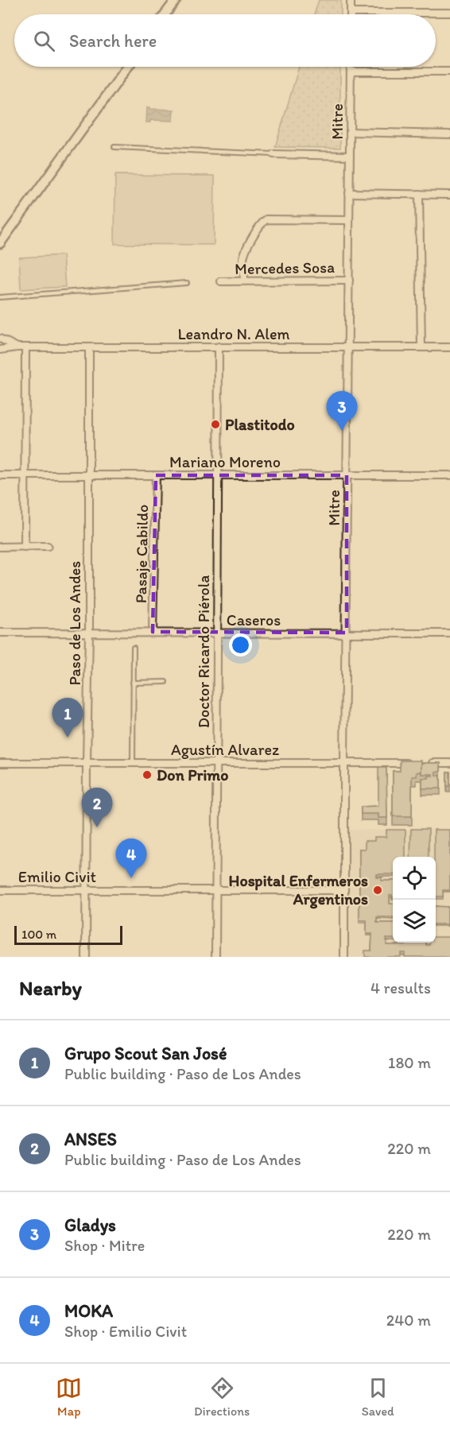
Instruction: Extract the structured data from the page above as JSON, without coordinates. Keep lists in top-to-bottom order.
{
  "streets": {
    "street": [
      "Mitre",
      "Mercedes Sosa",
      "Leandro N. Alem",
      "Mariano Moreno",
      "Pasaje Cabildo",
      "Caseros",
      "Paso de Los Andes",
      "Doctor Ricardo Piérola",
      "Agustín Alvarez",
      "Emilio Civit"
    ]
  },
  "crossings": [
    ["Mitre", "Mercedes Sosa"],
    ["Mitre", "Leandro N. Alem"],
    ["Mitre", "Mariano Moreno"],
    ["Mitre", "Caseros"],
    ["Mitre", "Agustín Alvarez"],
    ["Mitre", "Emilio Civit"],
    ["Leandro N. Alem", "Paso de Los Andes"],
    ["Leandro N. Alem", "Doctor Ricardo Piérola"],
    ["Mariano Moreno", "Pasaje Cabildo"],
    ["Mariano Moreno", "Paso de Los Andes"],
    ["Mariano Moreno", "Doctor Ricardo Piérola"],
    ["Pasaje Cabildo", "Caseros"],
    ["Caseros", "Paso de Los Andes"],
    ["Caseros", "Doctor Ricardo Piérola"],
    ["Paso de Los Andes", "Agustín Alvarez"],
    ["Paso de Los Andes", "Emilio Civit"],
    ["Doctor Ricardo Piérola", "Agustín Alvarez"],
    ["Doctor Ricardo Piérola", "Emilio Civit"]
  ],
  "places": ["Plastitodo", "Don Primo", "Hospital Enfermeros Argentinos"],
  "scale_bar": "100 m",
  "page": {
    "search": "Search here",
    "pins": [
      "3",
      "1",
      "2",
      "4"
    ],
    "scale": "100 m",
    "heading": ["Nearby", "4 results"],
    "list": [
      {
        "mark": "1",
        "name": "Grupo Scout San José",
        "note": "Public building · Paso de Los Andes",
        "value": "180 m"
      },
      {
        "mark": "2",
        "name": "ANSES",
        "note": "Public building · Paso de Los Andes",
        "value": "220 m"
      },
      {
        "mark": "3",
        "name": "Gladys",
        "note": "Shop · Mitre",
        "value": "220 m"
      },
      {
        "mark": "4",
        "name": "MOKA",
        "note": "Shop · Emilio Civit",
        "value": "240 m"
      }
    ],
    "nav": ["Map", "Directions", "Saved"]
  }
}
